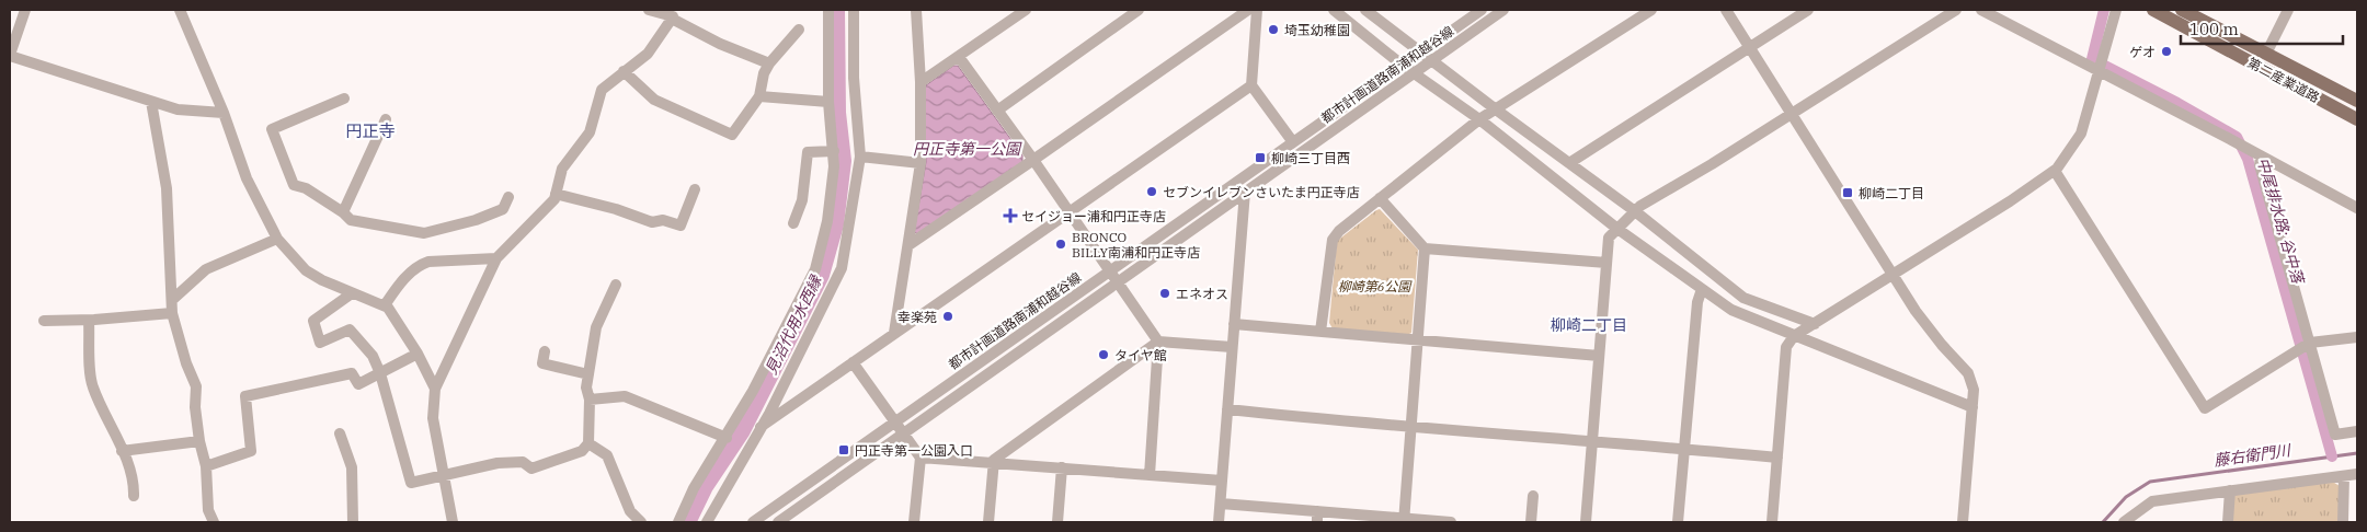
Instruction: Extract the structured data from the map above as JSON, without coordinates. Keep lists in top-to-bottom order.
{
  "streets": {
    "main road": ["第二産業道路"],
    "street": ["都市計画道路南浦和越谷線"]
  },
  "districts": ["円正寺", "柳崎二丁目"],
  "water": [
    "円正寺第一公園",
    "中尾排水路; 谷中落",
    "見沼代用水西縁",
    "藤右衛門川"
  ],
  "parks": ["柳崎第6公園"],
  "places": {
    "other": [
      "埼玉幼稚園",
      "ゲオ",
      "セブンイレブンさいたま円正寺店",
      "BRONCO BILLY南浦和円正寺店",
      "エネオス",
      "幸楽苑",
      "タイヤ館"
    ],
    "transit": ["柳崎三丁目西", "柳崎二丁目", "円正寺第一公園入口"],
    "health": ["セイジョー浦和円正寺店"]
  },
  "scale_bar": "100 m"
}
